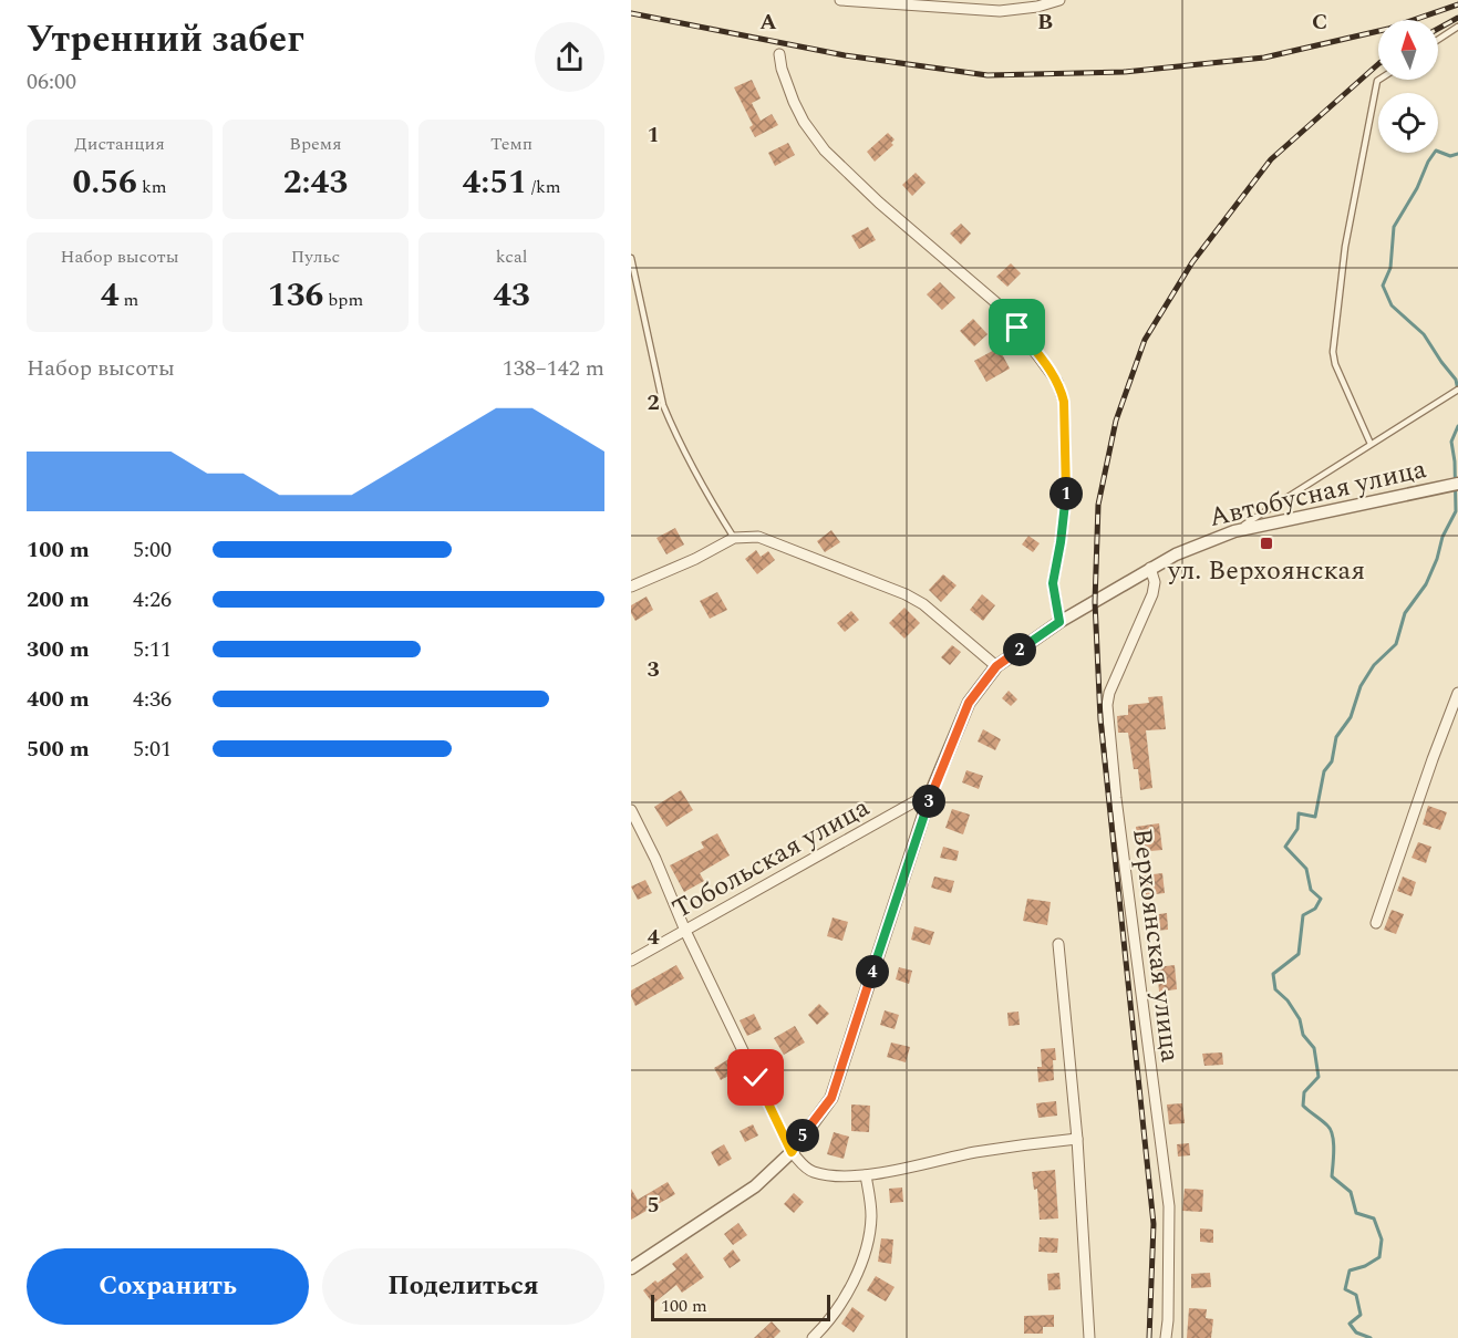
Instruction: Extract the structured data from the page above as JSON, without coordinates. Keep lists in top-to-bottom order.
{
  "streets": {
    "street": ["Автобусная улица", "Тобольская улица", "Верхоянская улица"]
  },
  "crossings": [
    ["Автобусная улица", "Тобольская улица"],
    ["Автобусная улица", "Верхоянская улица"]
  ],
  "places": {
    "transit": ["ул. Верхоянская"]
  },
  "scale_bar": "100 m",
  "north": "top",
  "page": {
    "heading": ["Утренний забег", "06:00"],
    "stats": [
      ["Дистанция", "0.56 km"],
      ["Время", "2:43"],
      ["Темп", "4:51 /km"],
      ["Набор высоты", "4 m"],
      ["Пульс", "136 bpm"],
      ["kcal", "43"]
    ],
    "chart": ["Набор высоты", "138–142 m"],
    "pins": [
      "1",
      "2",
      "3",
      "4",
      "5"
    ],
    "list": [
      {
        "name": "100 m",
        "note": "5:00"
      },
      {
        "name": "200 m",
        "note": "4:26"
      },
      {
        "name": "300 m",
        "note": "5:11"
      },
      {
        "name": "400 m",
        "note": "4:36"
      },
      {
        "name": "500 m",
        "note": "5:01"
      }
    ],
    "buttons": ["Сохранить", "Поделиться"],
    "scale": "100 m"
  },
  "grid": {
    "columns": ["A", "B", "C"],
    "rows": [
      "1",
      "2",
      "3",
      "4",
      "5"
    ]
  }
}
